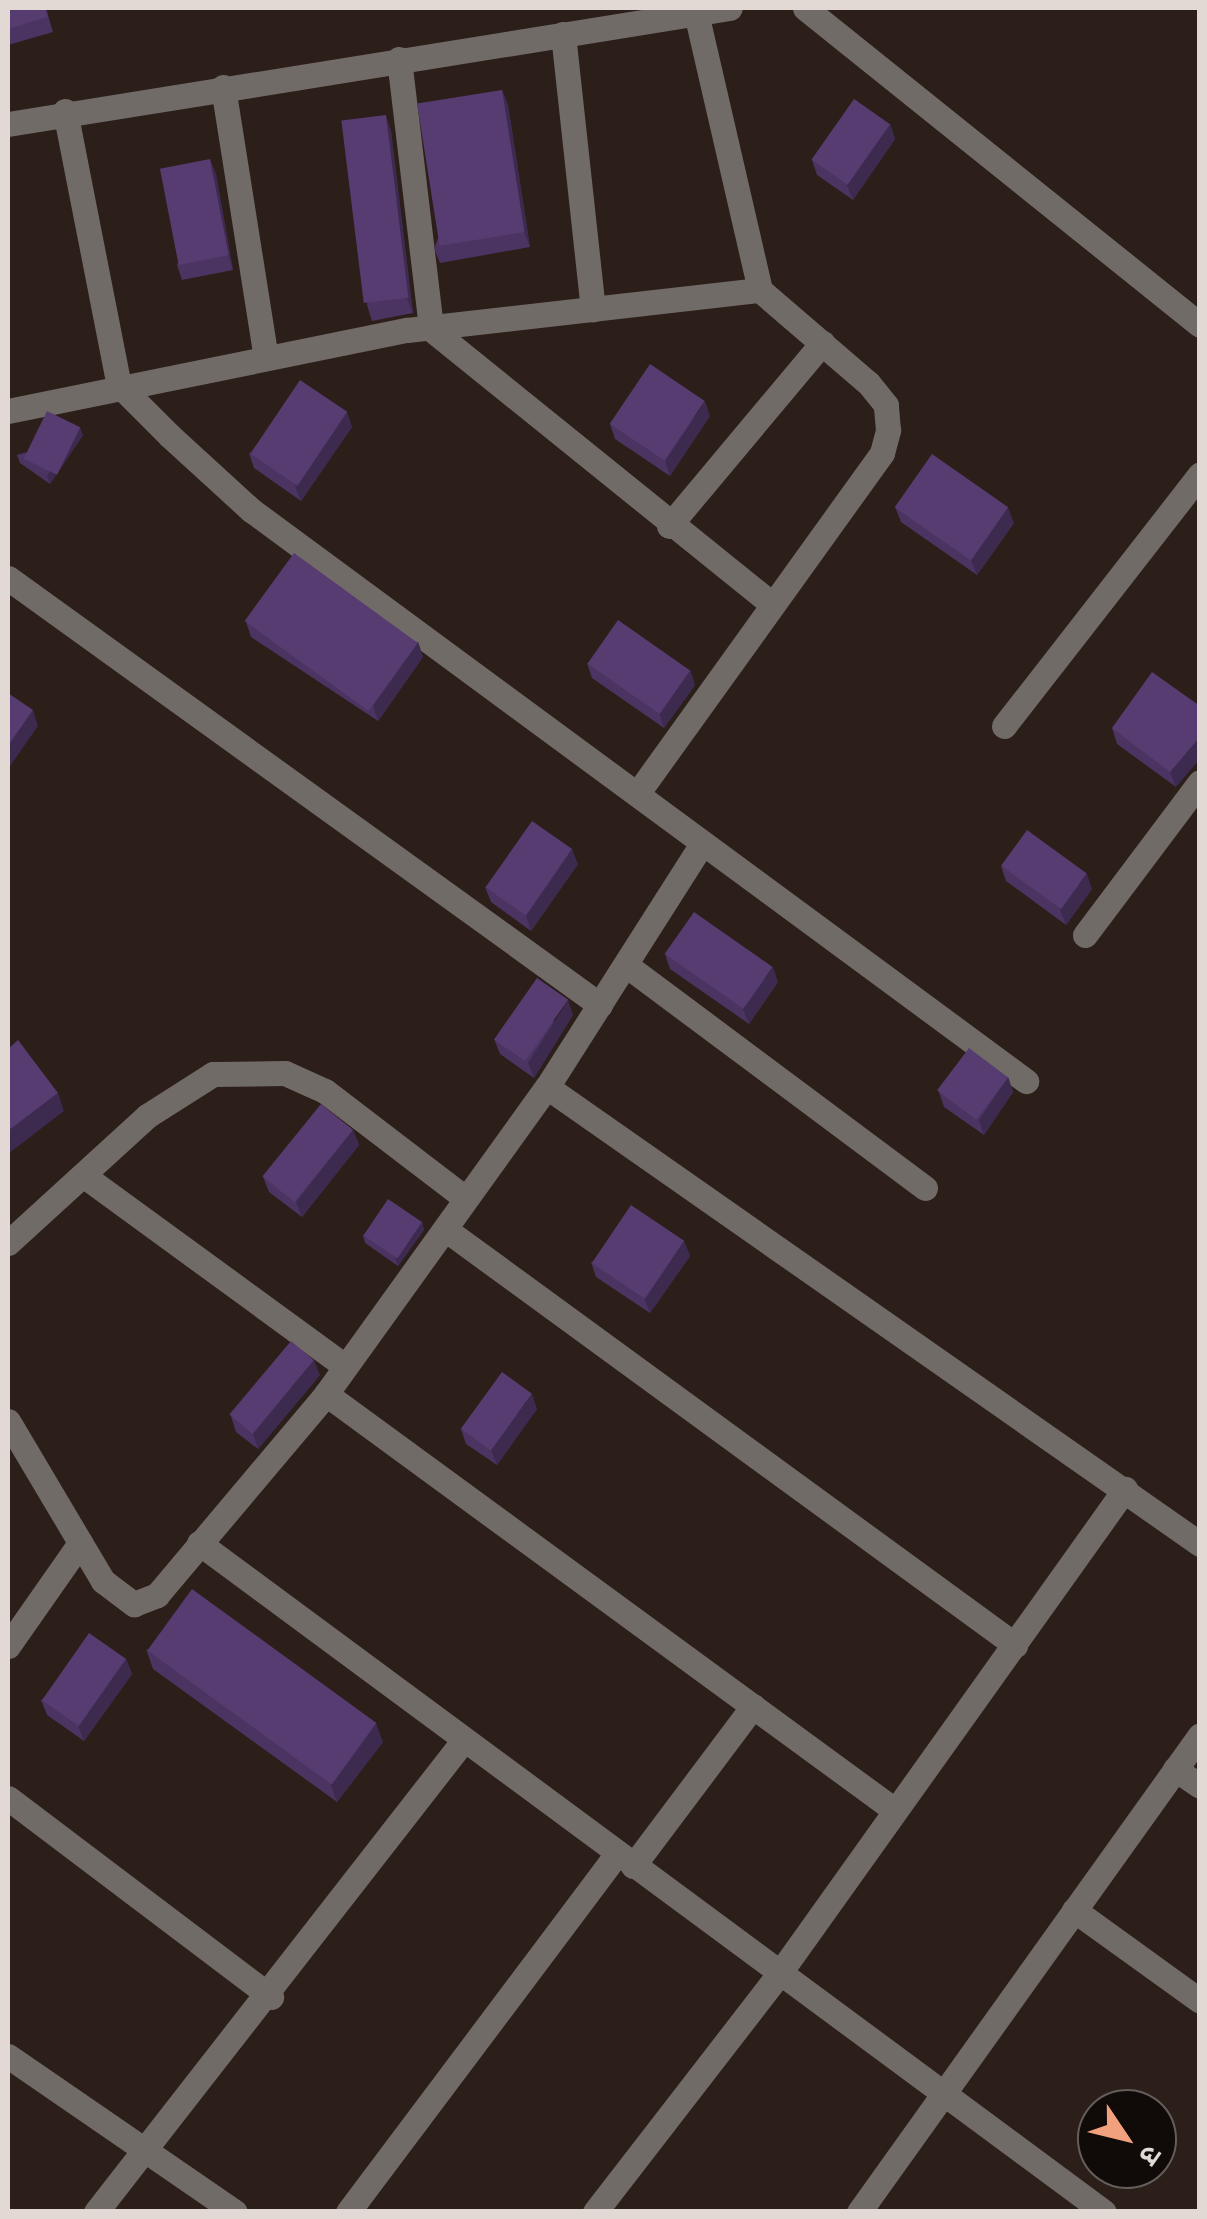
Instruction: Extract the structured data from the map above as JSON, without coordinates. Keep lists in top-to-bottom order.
{
  "north": "bottom right"
}
